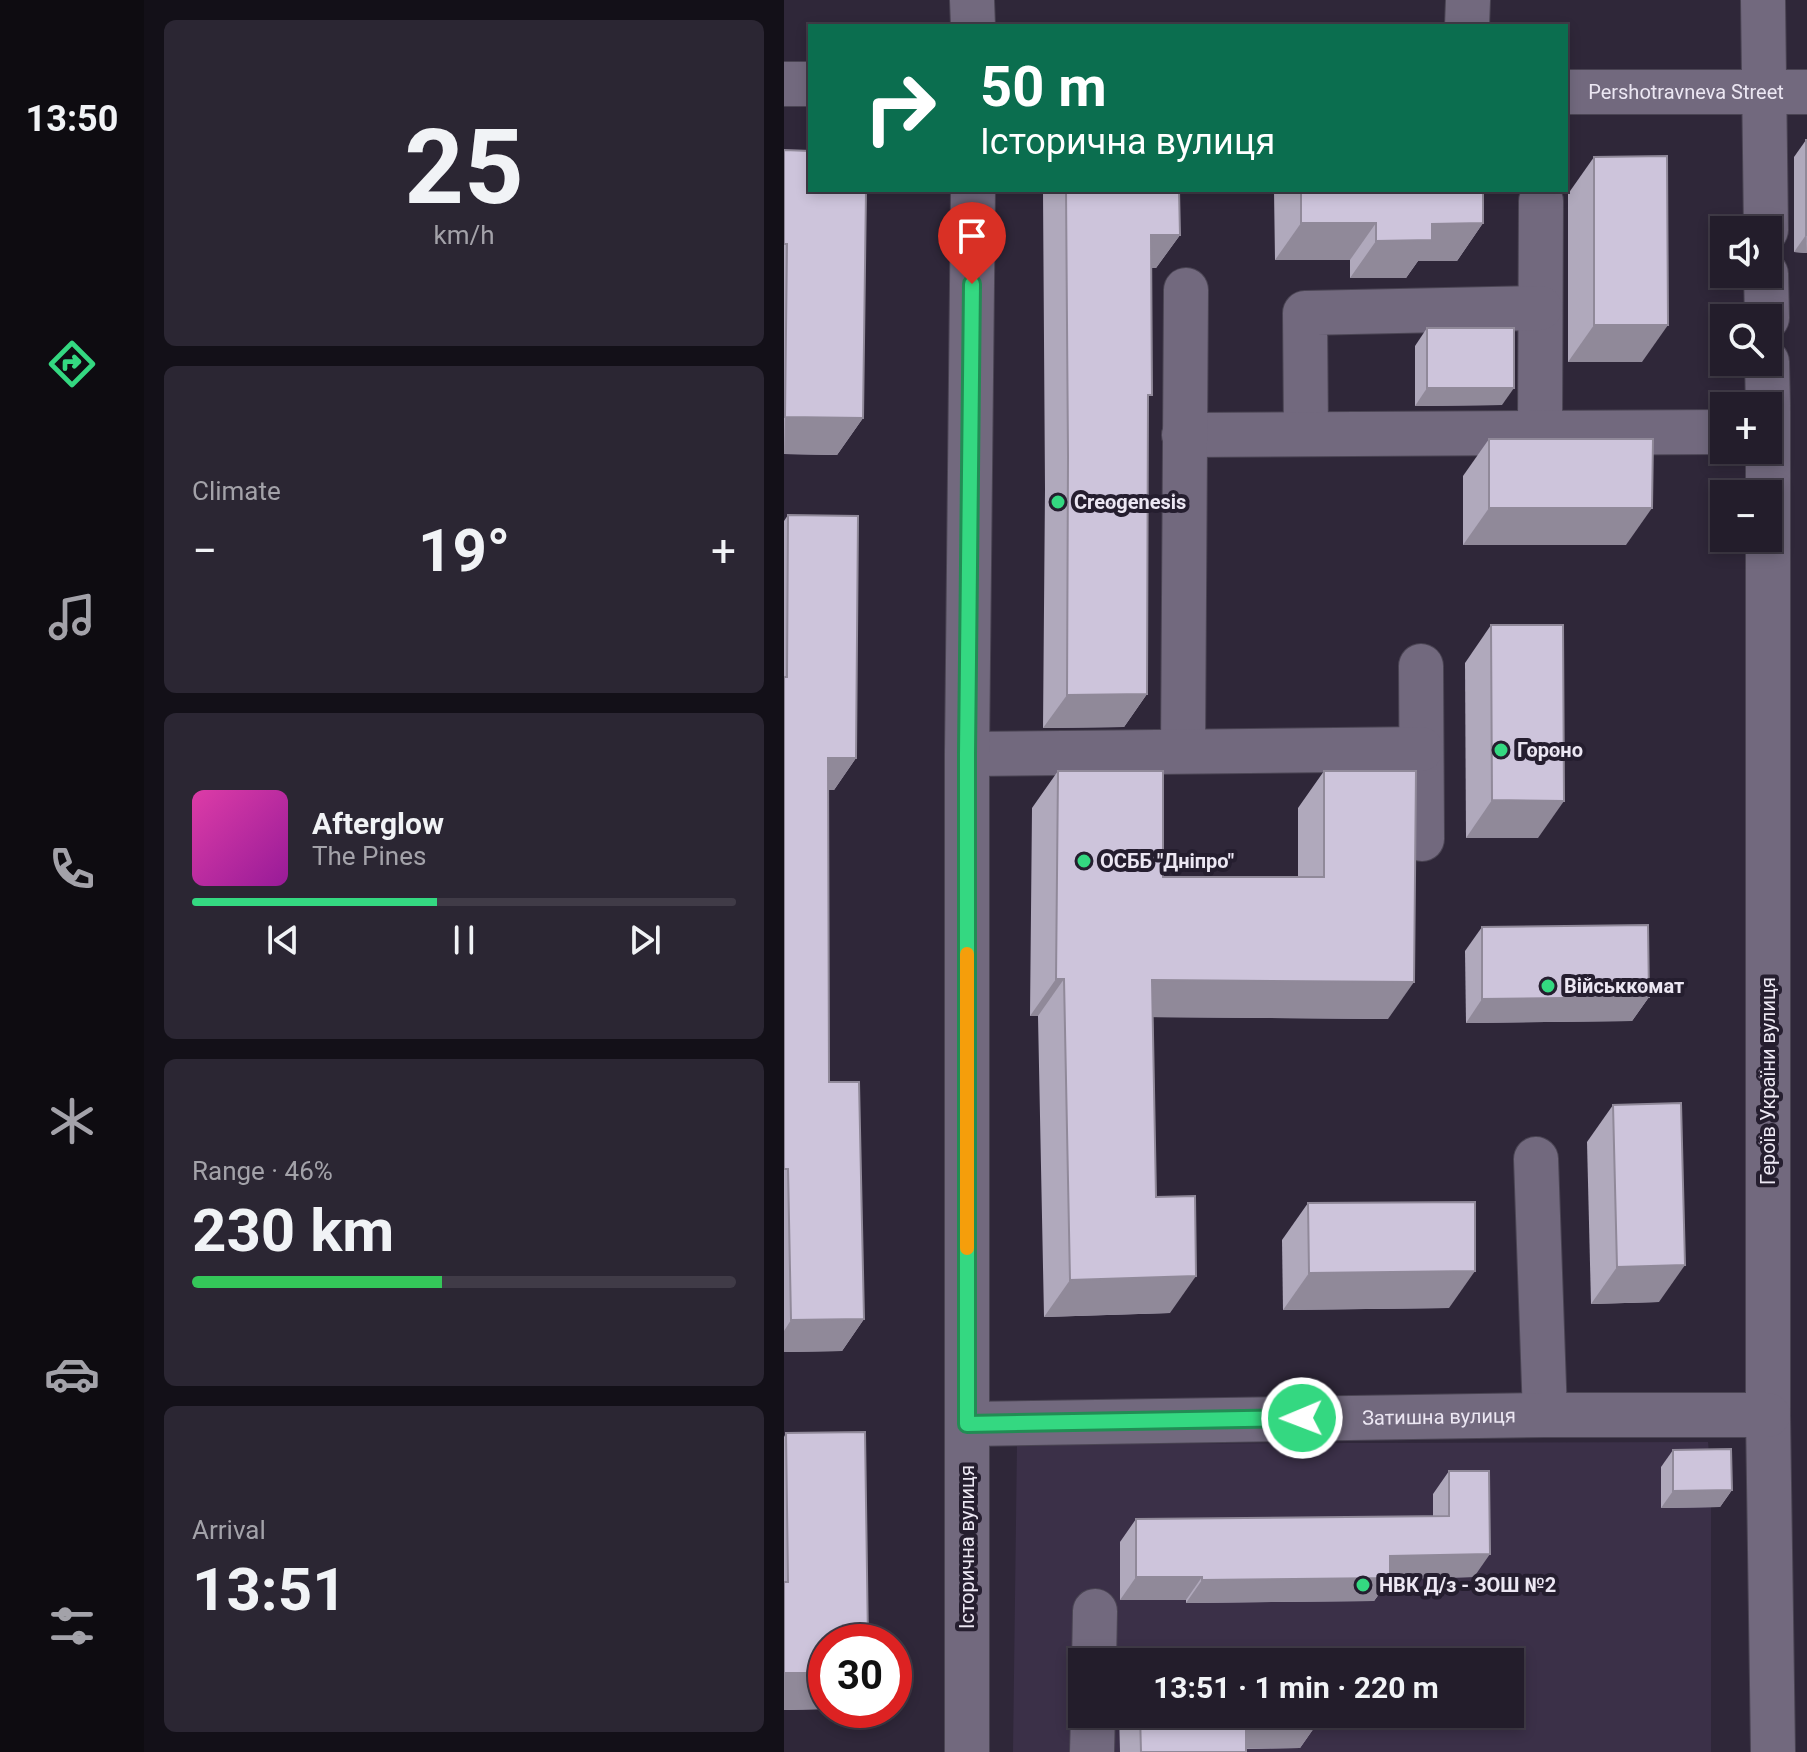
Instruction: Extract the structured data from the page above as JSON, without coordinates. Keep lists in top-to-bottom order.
{
  "streets": {
    "street": [
      "Pershotravneva Street",
      "Героїв України вулиця",
      "Затишна вулиця",
      "Історична вулиця"
    ]
  },
  "crossings": [
    ["Героїв України вулиця", "Затишна вулиця"],
    ["Затишна вулиця", "Історична вулиця"]
  ],
  "places": [
    "Creogenesis",
    "Гороно",
    "ОСББ \"Днiпро\"",
    "Військкомат",
    "НВК Д/з - ЗОШ №2"
  ],
  "page": {
    "tabs": "13:50",
    "tile": [
      ["25", "km/h"],
      "Climate",
      ["Range · 46%", "230 km"],
      ["Arrival", "13:51"]
    ],
    "turn": ["50 m", "Історична вулиця"],
    "map_buttons": ["+", "−"],
    "heat": ["−", "19°", "+"],
    "song": ["Afterglow", "The Pines"],
    "limit": "30",
    "trip": "13:51 · 1 min · 220 m"
  }
}
